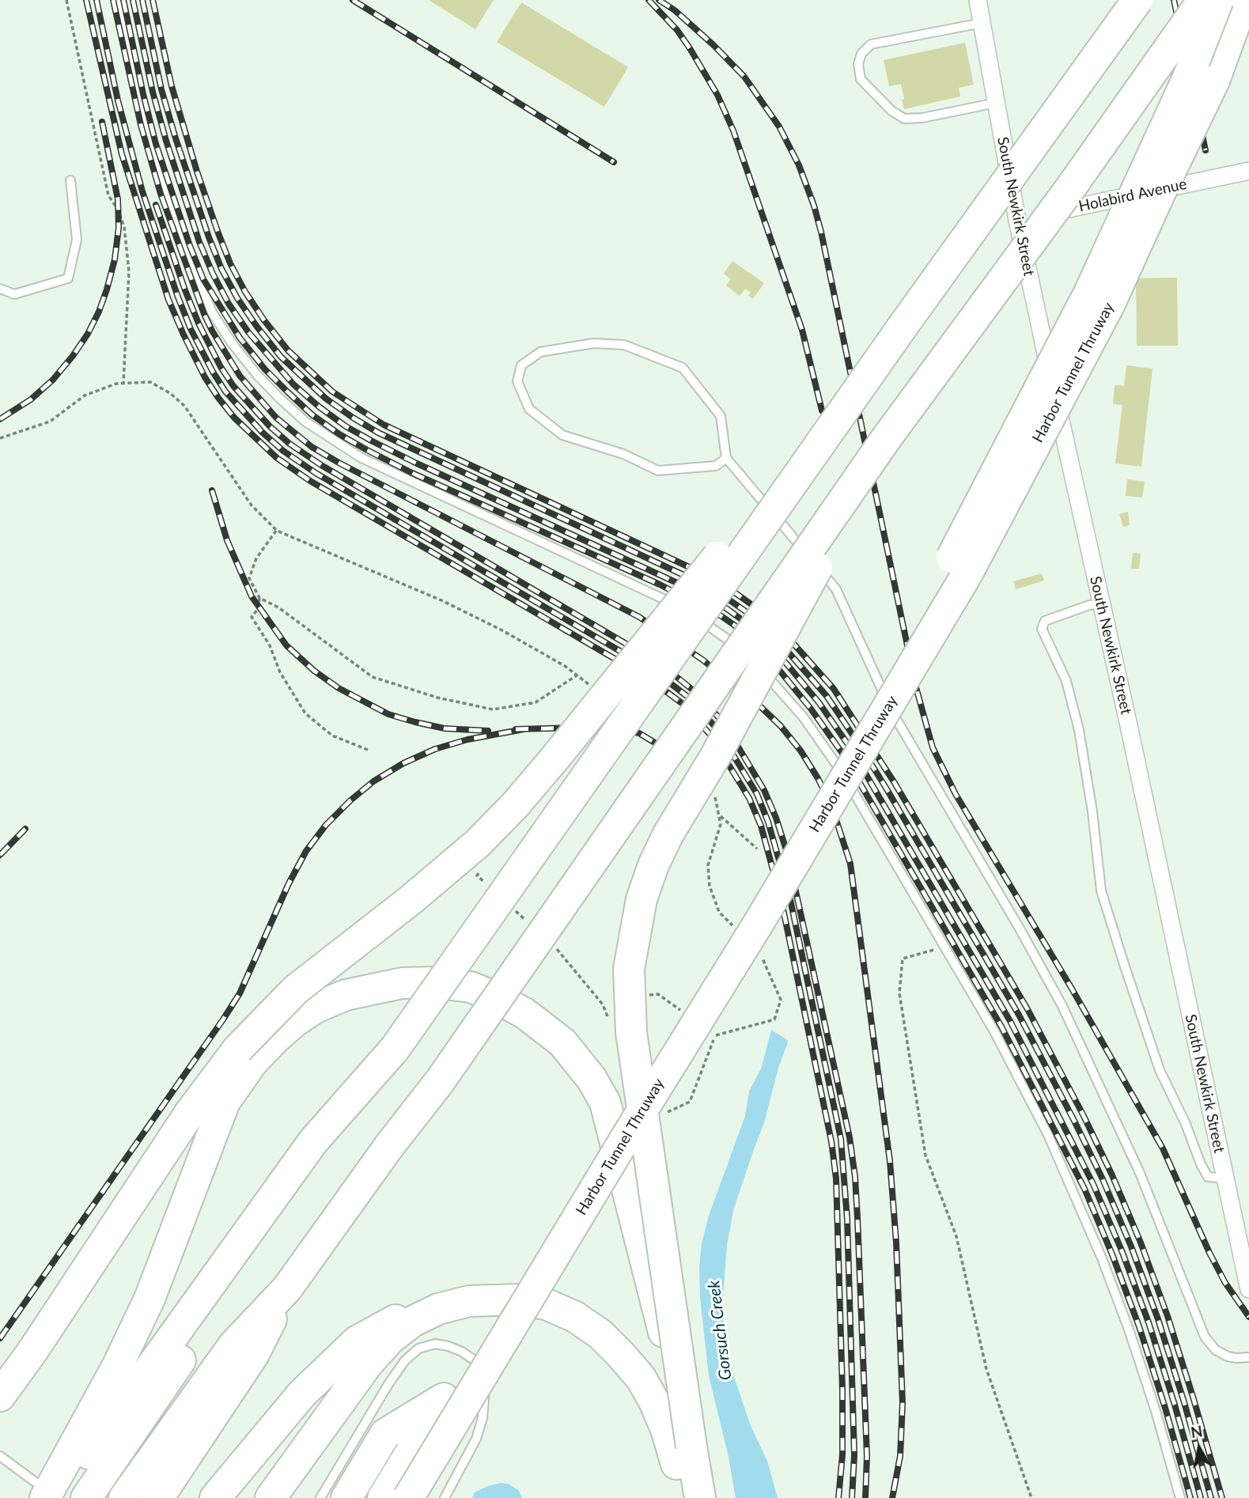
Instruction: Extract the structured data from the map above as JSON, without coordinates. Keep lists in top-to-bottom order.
{
  "streets": {
    "highway": ["Harbor Tunnel Thruway"],
    "street": ["Holabird Avenue", "South Newkirk Street"]
  },
  "crossings": [
    ["Holabird Avenue", "South Newkirk Street"]
  ],
  "water": ["Gorsuch Creek"],
  "north": "top"
}
